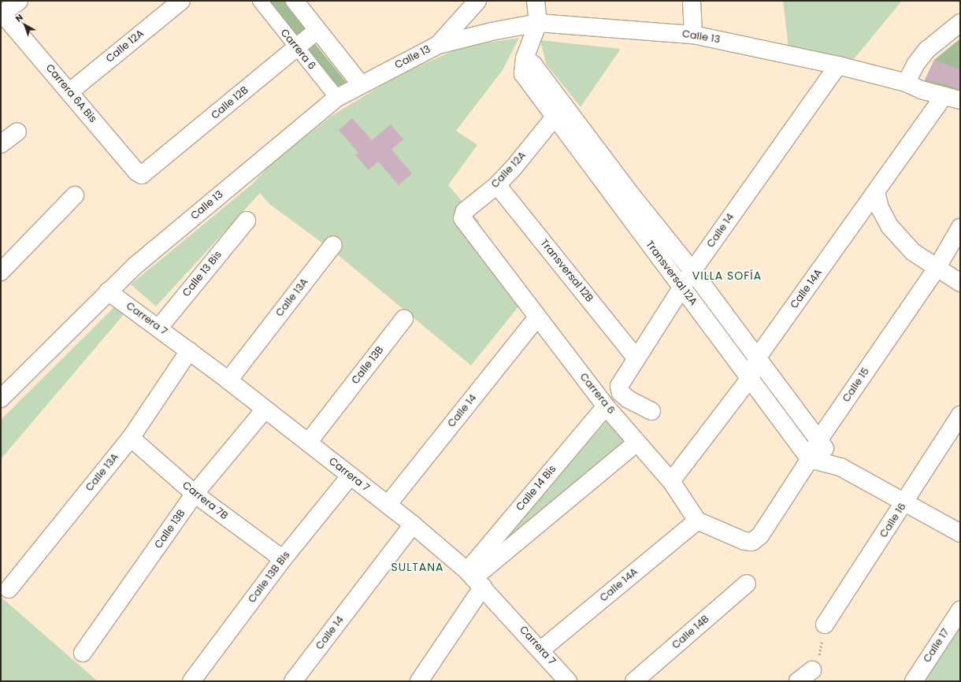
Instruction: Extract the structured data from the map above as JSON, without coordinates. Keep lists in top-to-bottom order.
{
  "streets": {
    "street": [
      "Calle 13",
      "Calle 12A",
      "Carrera 6",
      "Carrera 6A Bis",
      "Calle 12B",
      "Calle 14",
      "Transversal 12B",
      "Transversal 12A",
      "Calle 13 Bis",
      "Calle 14A",
      "Calle 13A",
      "Carrera 7",
      "Calle 13B",
      "Calle 15",
      "Calle 14 Bis",
      "Carrera 7B",
      "Calle 16",
      "Calle 13B Bis",
      "Calle 14B",
      "Calle 17"
    ]
  },
  "crossings": [
    ["Calle 13", "Carrera 6"],
    ["Calle 13", "Calle 14"],
    ["Calle 13", "Transversal 12A"],
    ["Calle 13", "Calle 14A"],
    ["Calle 13", "Carrera 7"],
    ["Calle 12A", "Carrera 6"],
    ["Calle 12A", "Carrera 6A Bis"],
    ["Calle 12A", "Transversal 12B"],
    ["Calle 12A", "Transversal 12A"],
    ["Carrera 6", "Calle 12B"],
    ["Carrera 6", "Calle 14"],
    ["Carrera 6", "Calle 14A"],
    ["Carrera 6", "Calle 15"],
    ["Carrera 6", "Calle 14 Bis"],
    ["Carrera 6A Bis", "Calle 12B"],
    ["Calle 14", "Transversal 12B"],
    ["Calle 14", "Transversal 12A"],
    ["Calle 14", "Carrera 7"],
    ["Transversal 12A", "Calle 14A"],
    ["Transversal 12A", "Calle 15"],
    ["Transversal 12A", "Calle 16"],
    ["Calle 13 Bis", "Carrera 7"],
    ["Calle 14A", "Carrera 7"],
    ["Calle 14A", "Calle 15"],
    ["Calle 13A", "Carrera 7"],
    ["Calle 13A", "Carrera 7B"],
    ["Carrera 7", "Calle 13B"],
    ["Carrera 7", "Calle 14 Bis"],
    ["Carrera 7", "Calle 13B Bis"],
    ["Calle 13B", "Carrera 7B"],
    ["Carrera 7B", "Calle 13B Bis"]
  ],
  "districts": ["VILLA SOFÍA", "SULTANA"],
  "north": "top left"
}
